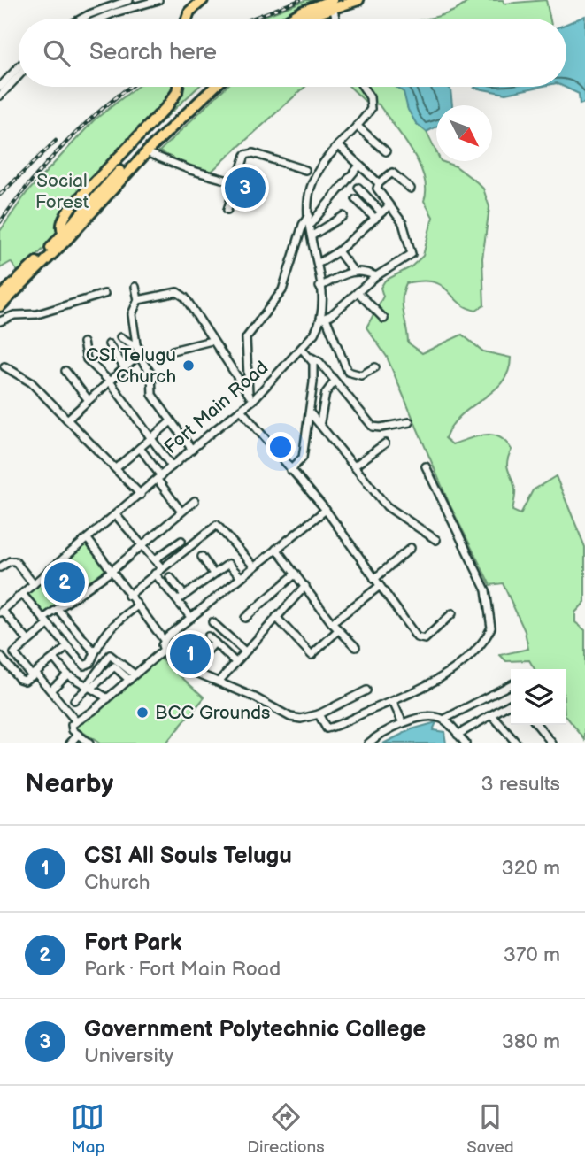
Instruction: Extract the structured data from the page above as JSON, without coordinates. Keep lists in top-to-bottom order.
{
  "streets": {
    "street": ["Fort Main Road"]
  },
  "parks": ["Social Forest"],
  "places": ["CSI Telugu Church", "BCC Grounds"],
  "north": "bottom right",
  "page": {
    "search": "Search here",
    "pins": ["3", "2", "1"],
    "heading": ["Nearby", "3 results"],
    "list": [
      {
        "mark": "1",
        "name": "CSI All Souls Telugu",
        "note": "Church",
        "value": "320 m"
      },
      {
        "mark": "2",
        "name": "Fort Park",
        "note": "Park · Fort Main Road",
        "value": "370 m"
      },
      {
        "mark": "3",
        "name": "Government Polytechnic College",
        "note": "University",
        "value": "380 m"
      }
    ],
    "nav": ["Map", "Directions", "Saved"]
  }
}
